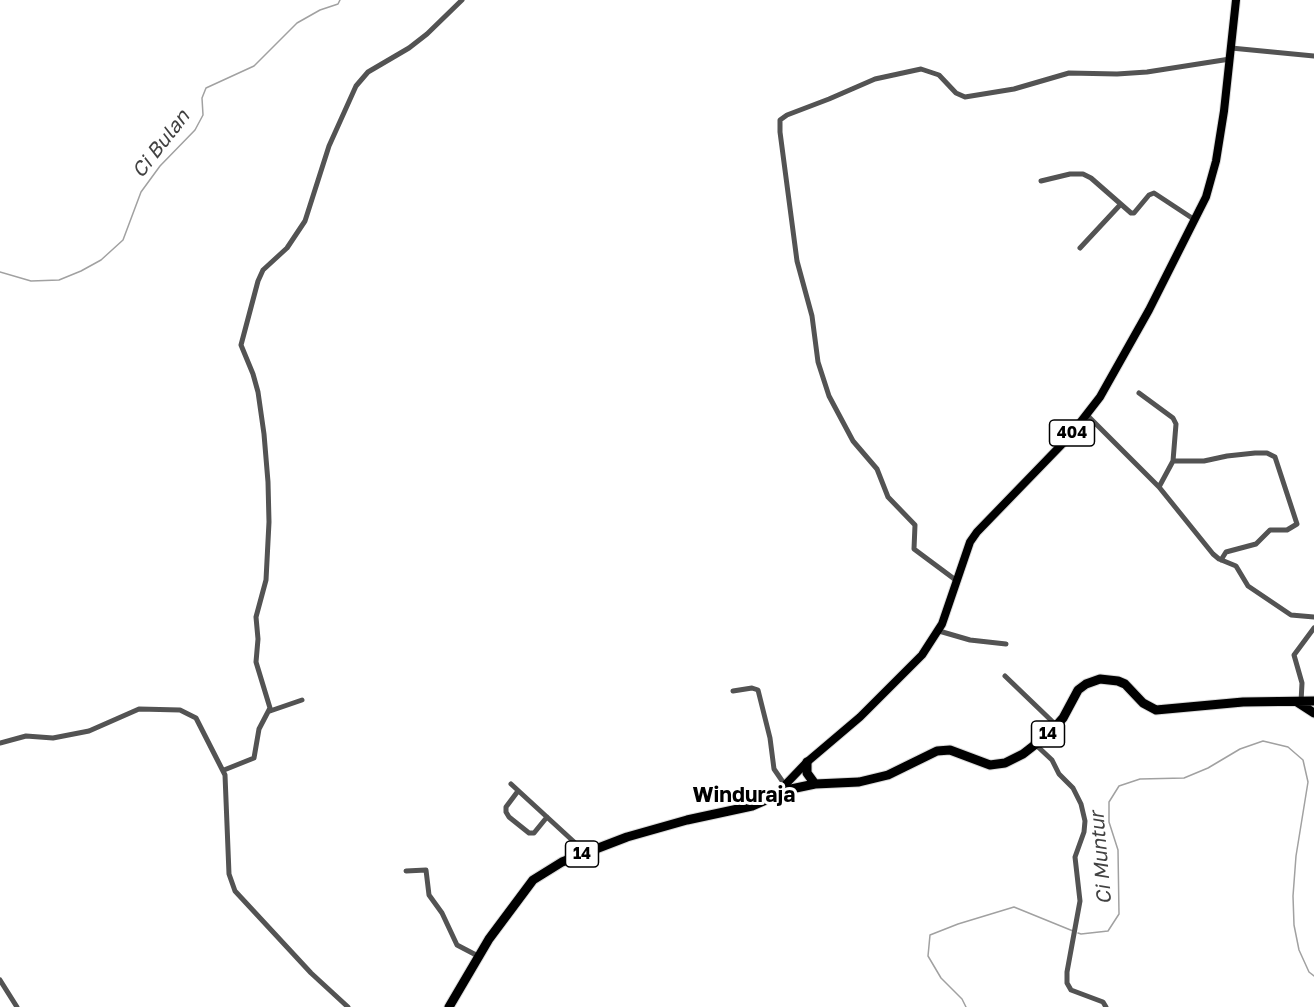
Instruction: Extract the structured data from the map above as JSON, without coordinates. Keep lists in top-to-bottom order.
{
  "streets": {
    "highway": ["14"],
    "main road": ["404"]
  },
  "crossings": [
    ["404", "14"]
  ],
  "districts": ["Winduraja"],
  "water": ["Ci Bulan", "Ci Muntur"]
}
